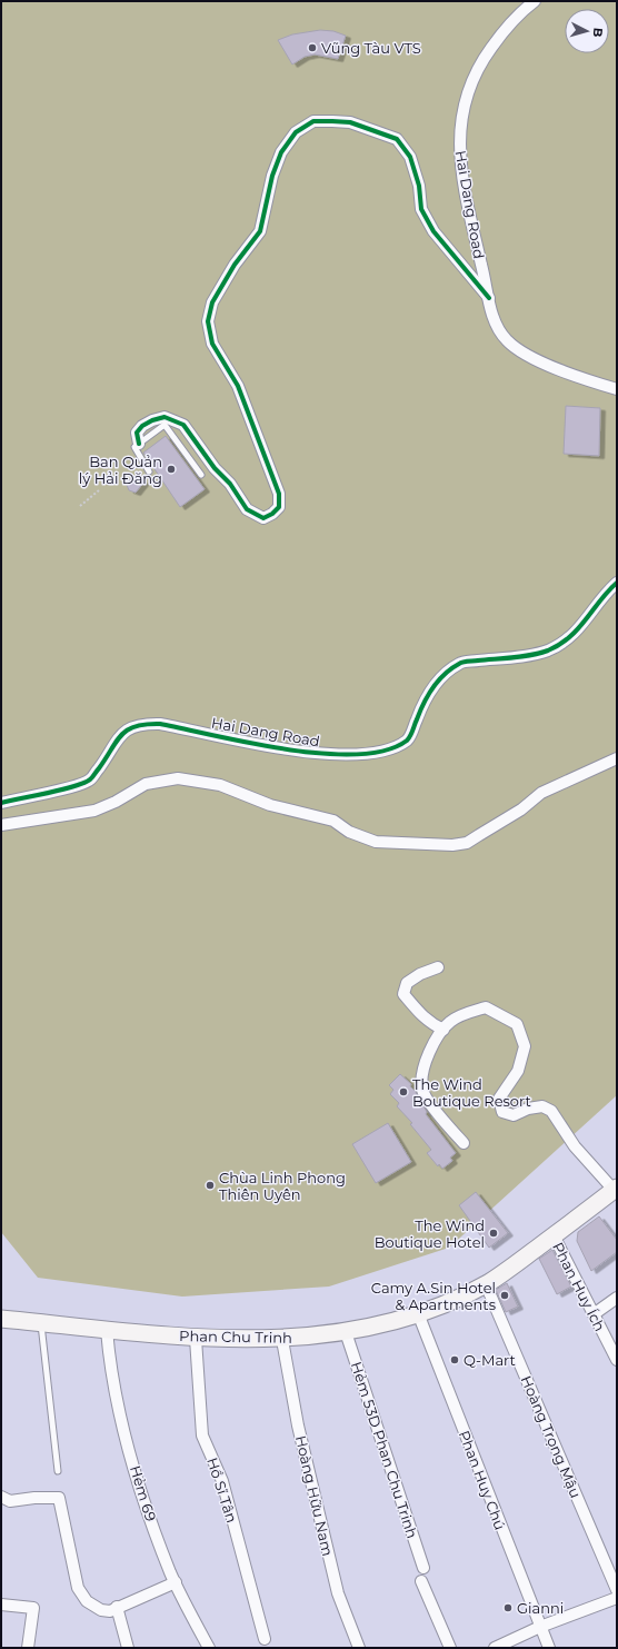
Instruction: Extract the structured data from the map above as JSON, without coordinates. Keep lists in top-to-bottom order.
{
  "streets": {
    "main road": ["Phan Chu Trinh"],
    "street": [
      "Hai Dang Road",
      "Phan Huy Ích",
      "Hoàng Trọng Mậu",
      "Hẻm 53D Phan Chu Trinh",
      "Phan Huy Chú",
      "Hồ Sĩ Tân",
      "Hẻm 69",
      "Hoàng Hữu Nam"
    ]
  },
  "crossings": [
    ["Phan Huy Ích", "Phan Chu Trinh"],
    ["Phan Chu Trinh", "Hoàng Trọng Mậu"],
    ["Phan Chu Trinh", "Hẻm 53D Phan Chu Trinh"],
    ["Phan Chu Trinh", "Phan Huy Chú"],
    ["Phan Chu Trinh", "Hồ Sĩ Tân"],
    ["Phan Chu Trinh", "Hẻm 69"],
    ["Phan Chu Trinh", "Hoàng Hữu Nam"]
  ],
  "places": [
    "Vũng Tàu VTS",
    "Ban Quản lý Hải Đăng",
    "The Wind Boutique Resort",
    "Chùa Linh Phong Thiên Uyên",
    "The Wind Boutique Hotel",
    "Camy A.Sin Hotel & Apartments",
    "Q-Mart",
    "Gianni"
  ],
  "north": "right"
}
